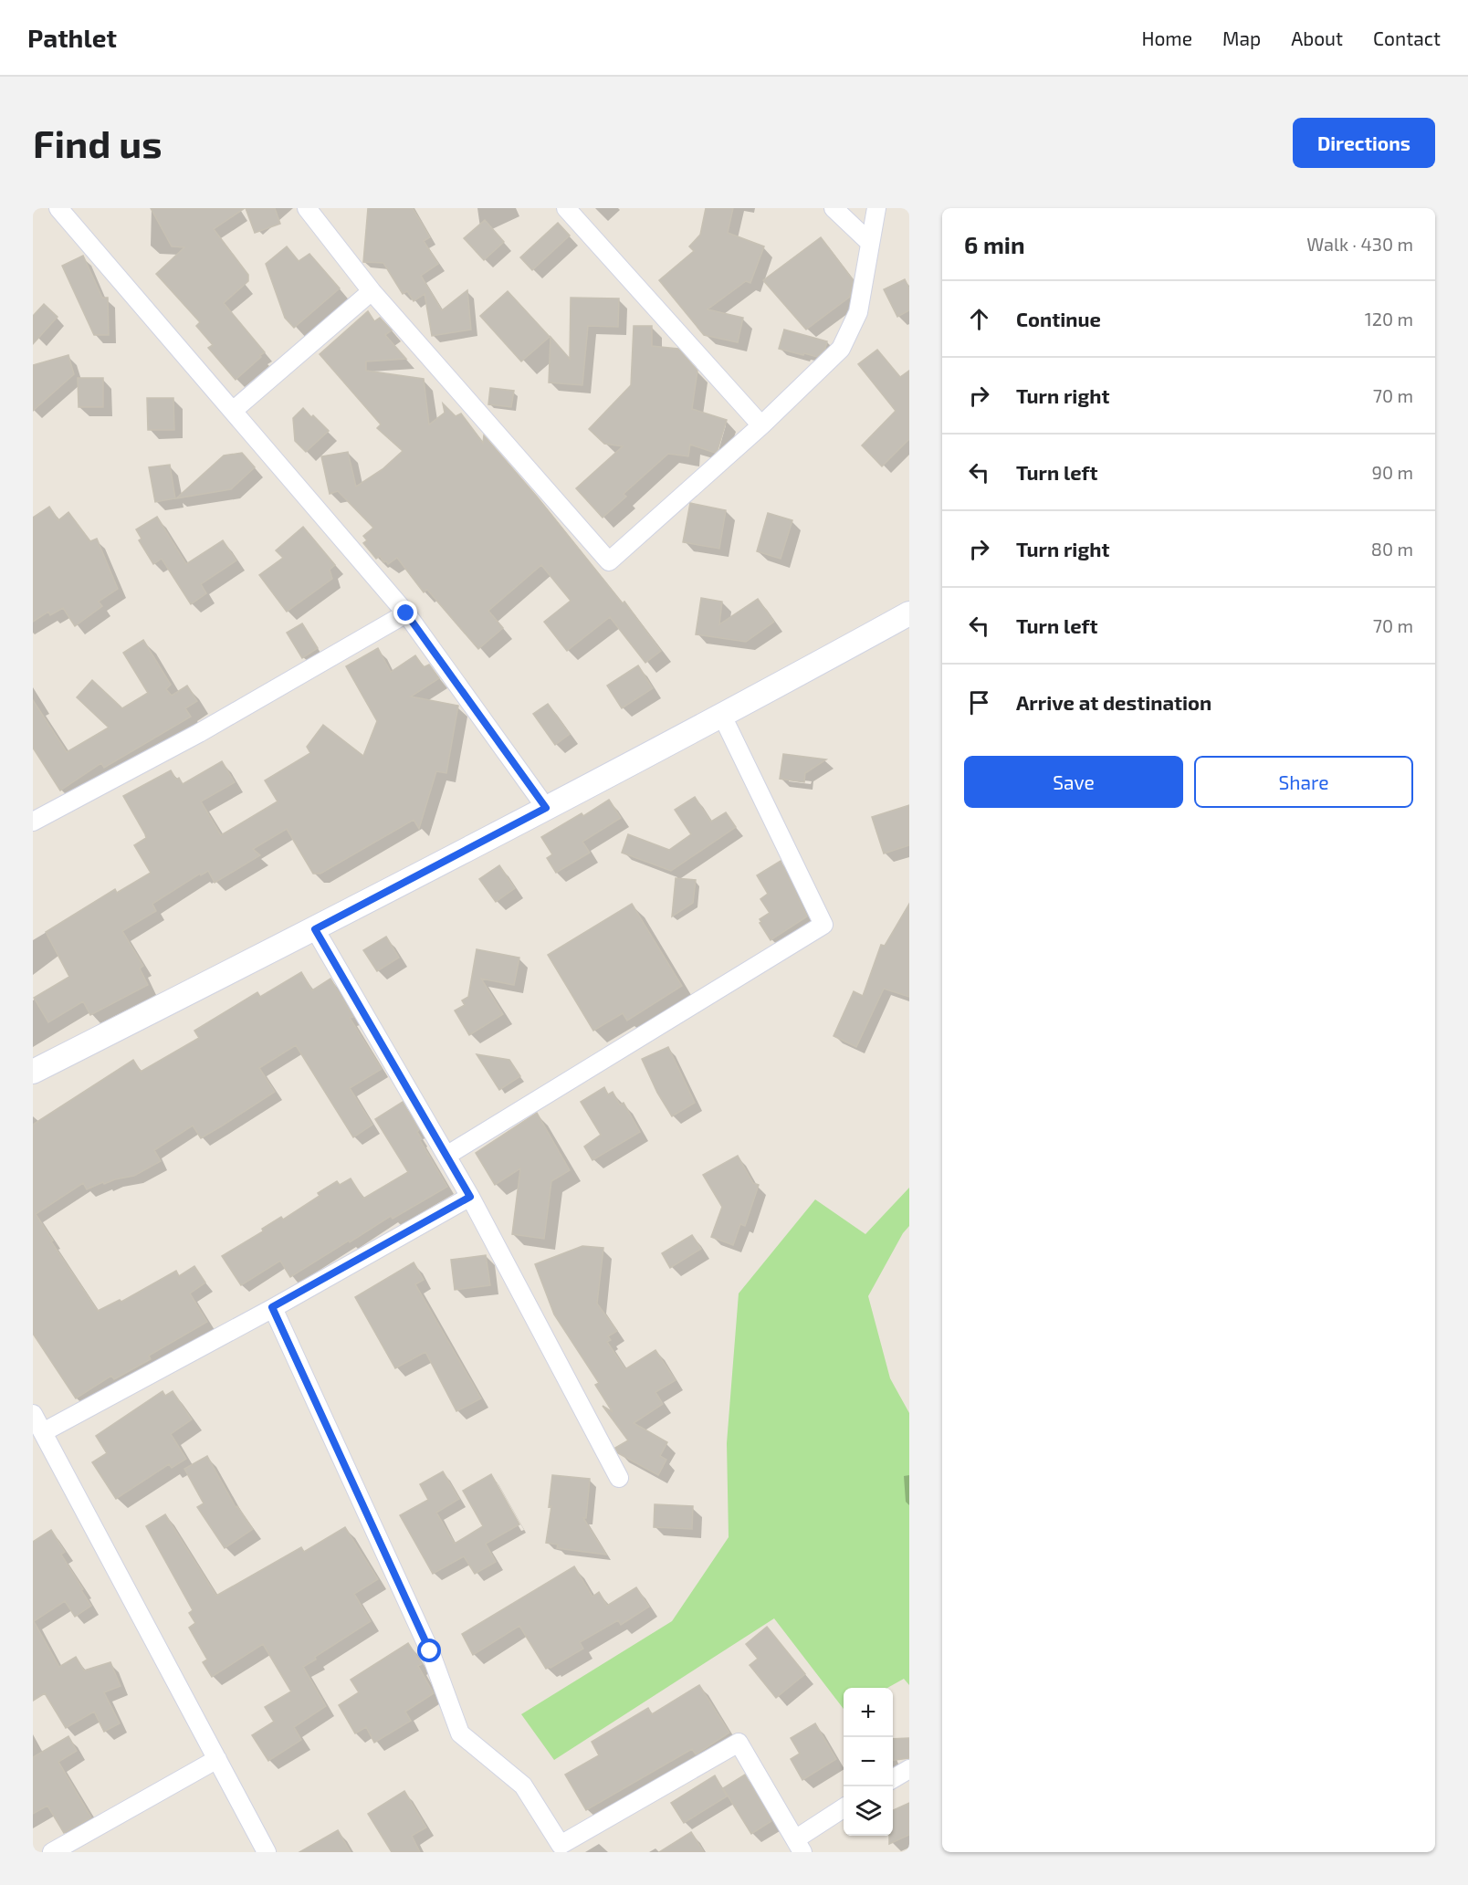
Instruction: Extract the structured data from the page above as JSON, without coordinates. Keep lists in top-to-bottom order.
{
  "page": {
    "header": "Pathlet",
    "nav": [
      "Home",
      "Map",
      "About",
      "Contact"
    ],
    "buttons": [
      "Directions",
      ["Save", "Share"]
    ],
    "title": "Find us",
    "heading": ["6 min", "Walk · 430 m"],
    "list": [
      ["Continue", "120 m"],
      ["Turn right", "70 m"],
      ["Turn left", "90 m"],
      ["Turn right", "80 m"],
      ["Turn left", "70 m"],
      "Arrive at destination"
    ],
    "map_buttons": ["+", "−"]
  }
}
